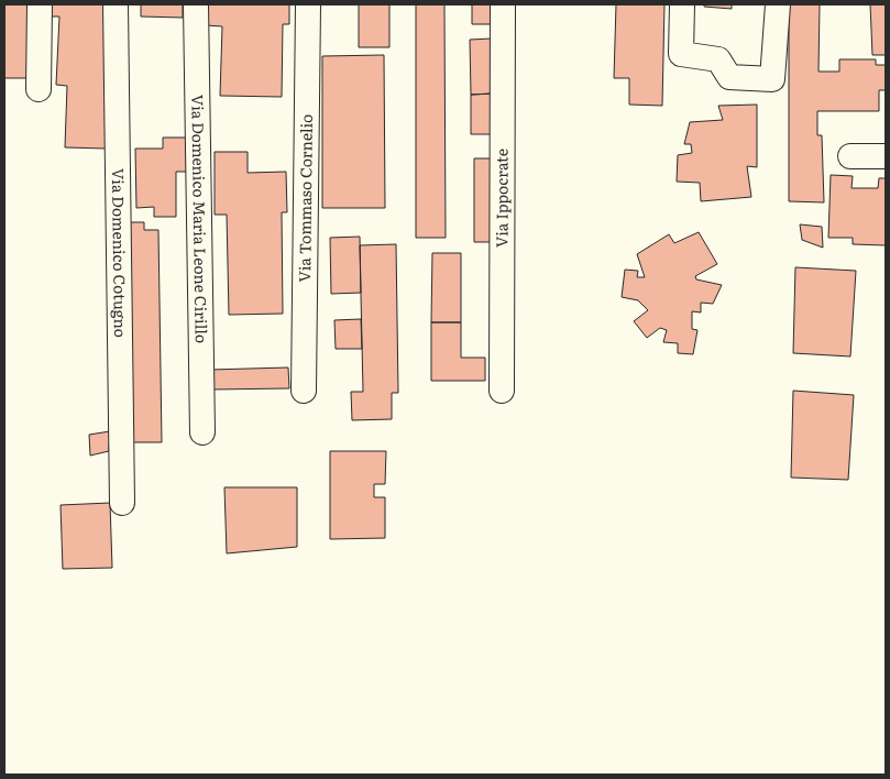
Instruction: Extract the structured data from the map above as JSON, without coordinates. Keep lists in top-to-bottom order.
{
  "streets": {
    "street": [
      "Via Tommaso Cornelio",
      "Via Ippocrate",
      "Via Domenico Maria Leone Cirillo",
      "Via Domenico Cotugno"
    ]
  }
}
